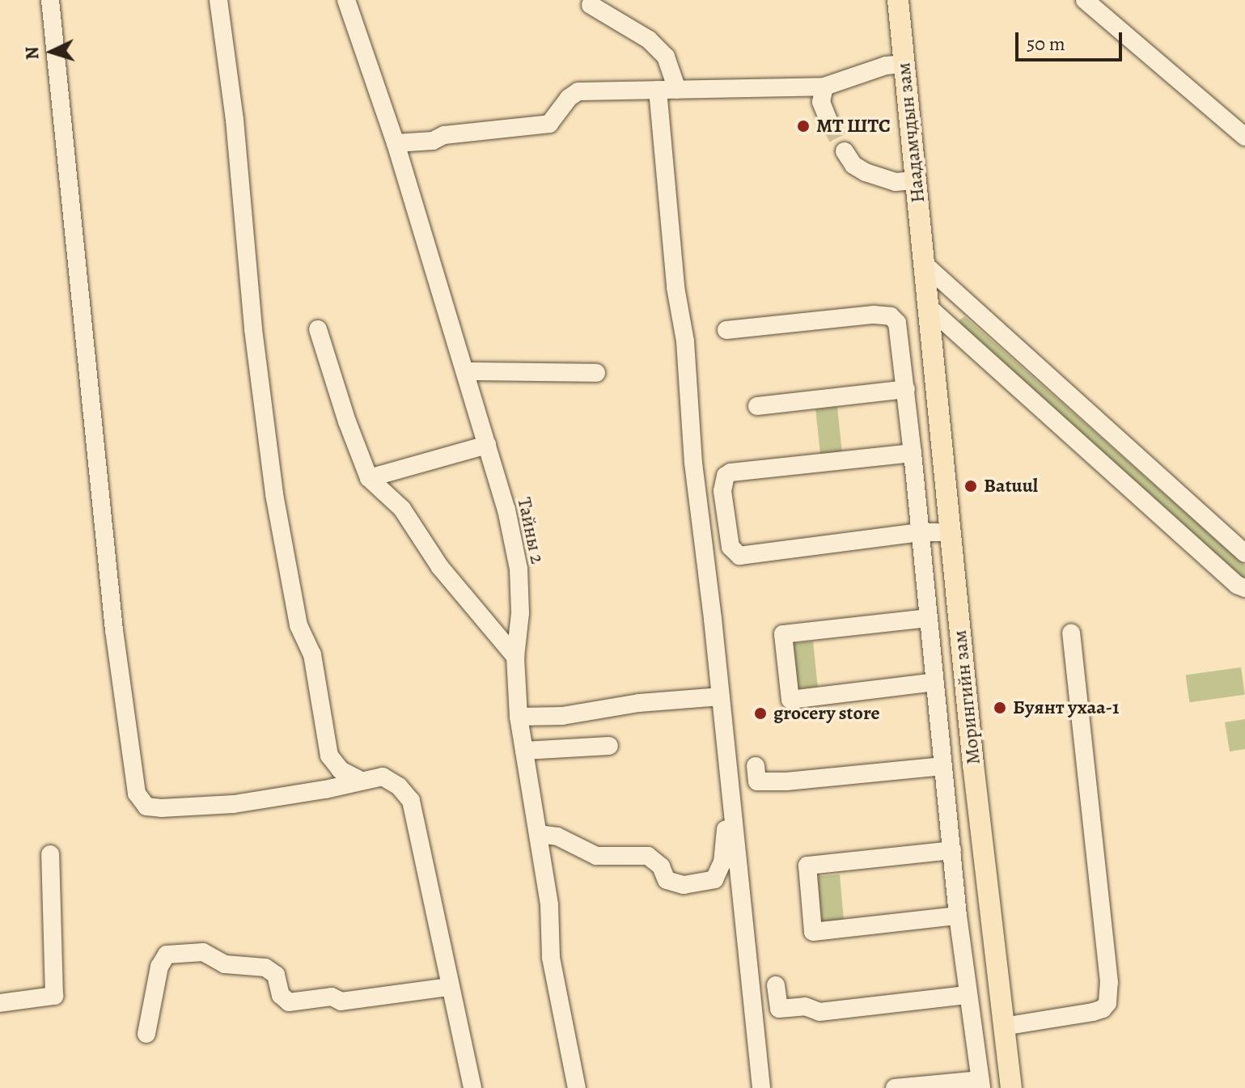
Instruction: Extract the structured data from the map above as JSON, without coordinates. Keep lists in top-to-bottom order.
{
  "streets": {
    "main road": ["Наадамчдын зам", "Морингийн зам"],
    "street": ["Тайны 2"]
  },
  "crossings": [
    ["Наадамчдын зам", "Морингийн зам"]
  ],
  "places": [
    "MT ШТС",
    "Batuul",
    "Буянт ухаа-1",
    "grocery store"
  ],
  "scale_bar": "50 m",
  "north": "left"
}
